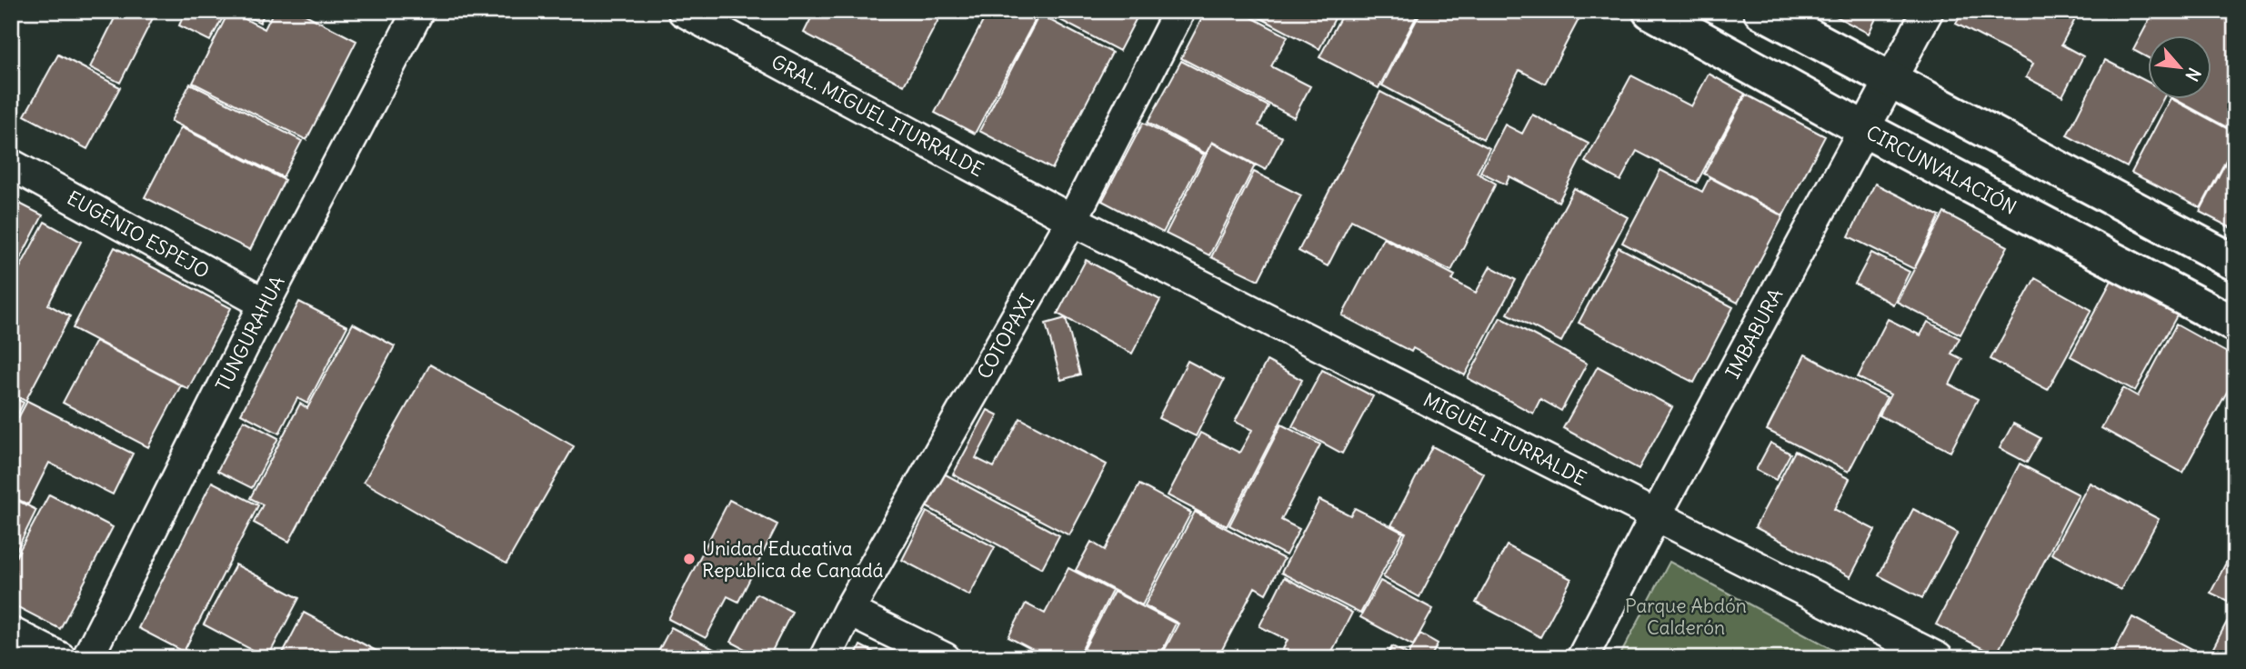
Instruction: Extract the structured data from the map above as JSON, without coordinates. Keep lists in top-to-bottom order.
{
  "streets": {
    "main road": ["CIRCUNVALACIÓN"],
    "street": [
      "GRAL. MIGUEL ITURRALDE",
      "EUGENIO ESPEJO",
      "TUNGURAHUA",
      "IMBABURA",
      "COTOPAXI",
      "MIGUEL ITURRALDE"
    ]
  },
  "crossings": [
    ["GRAL. MIGUEL ITURRALDE", "COTOPAXI"],
    ["GRAL. MIGUEL ITURRALDE", "MIGUEL ITURRALDE"],
    ["CIRCUNVALACIÓN", "IMBABURA"],
    ["EUGENIO ESPEJO", "TUNGURAHUA"],
    ["IMBABURA", "MIGUEL ITURRALDE"],
    ["COTOPAXI", "MIGUEL ITURRALDE"]
  ],
  "parks": ["Parque Abdón Calderón"],
  "places": ["Unidad Educativa República de Canadá"],
  "north": "bottom right"
}
